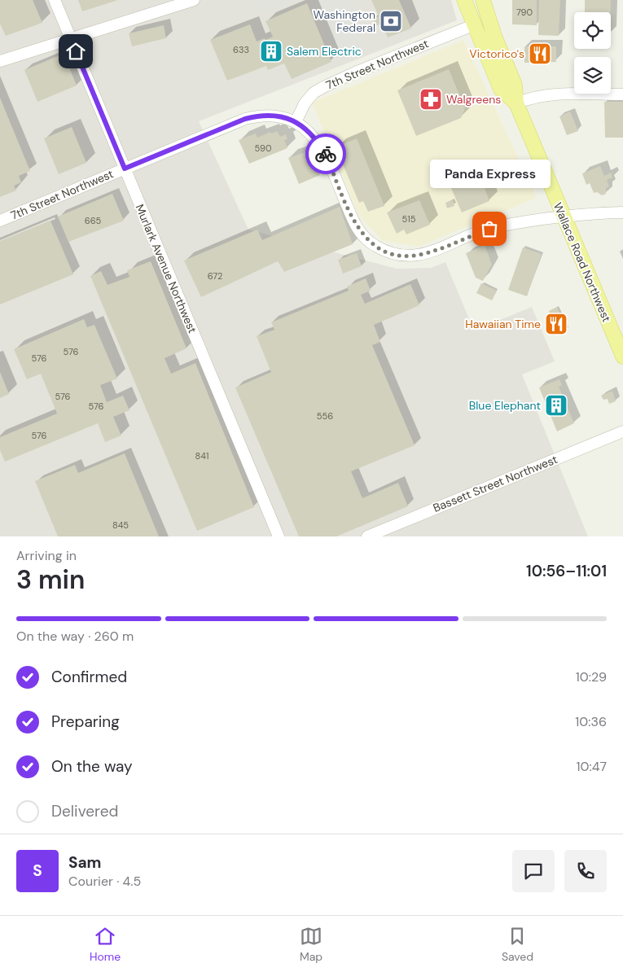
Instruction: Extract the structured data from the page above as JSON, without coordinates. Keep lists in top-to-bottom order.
{
  "streets": {
    "main road": ["Wallace Road Northwest"],
    "street": ["7th Street Northwest", "Murlark Avenue Northwest", "Bassett Street Northwest"]
  },
  "crossings": [
    ["7th Street Northwest", "Wallace Road Northwest"],
    ["7th Street Northwest", "Murlark Avenue Northwest"]
  ],
  "places": {
    "bank": ["Washington Federal"],
    "building": ["Salem Electric", "Blue Elephant"],
    "restaurant": ["Victorico's", "Hawaiian Time"],
    "pharmacy": ["Walgreens"],
    "other": ["Panda Express"]
  },
  "house_numbers": [
    "790",
    "633",
    "590",
    "515",
    "665",
    "672",
    "576",
    "576",
    "576",
    "576",
    "556",
    "576",
    "841",
    "845"
  ],
  "page": {
    "bubble": "Panda Express",
    "heading": ["3 min", "Arriving in", "10:56–11:01"],
    "panel": ["Sam", "Courier · 4.5"],
    "bar": "On the way · 260 m",
    "list": [
      ["Confirmed", "10:29"],
      ["Preparing", "10:36"],
      ["On the way", "10:47"],
      "Delivered"
    ],
    "round": "S",
    "tabs": ["Home", "Map", "Saved"]
  }
}
